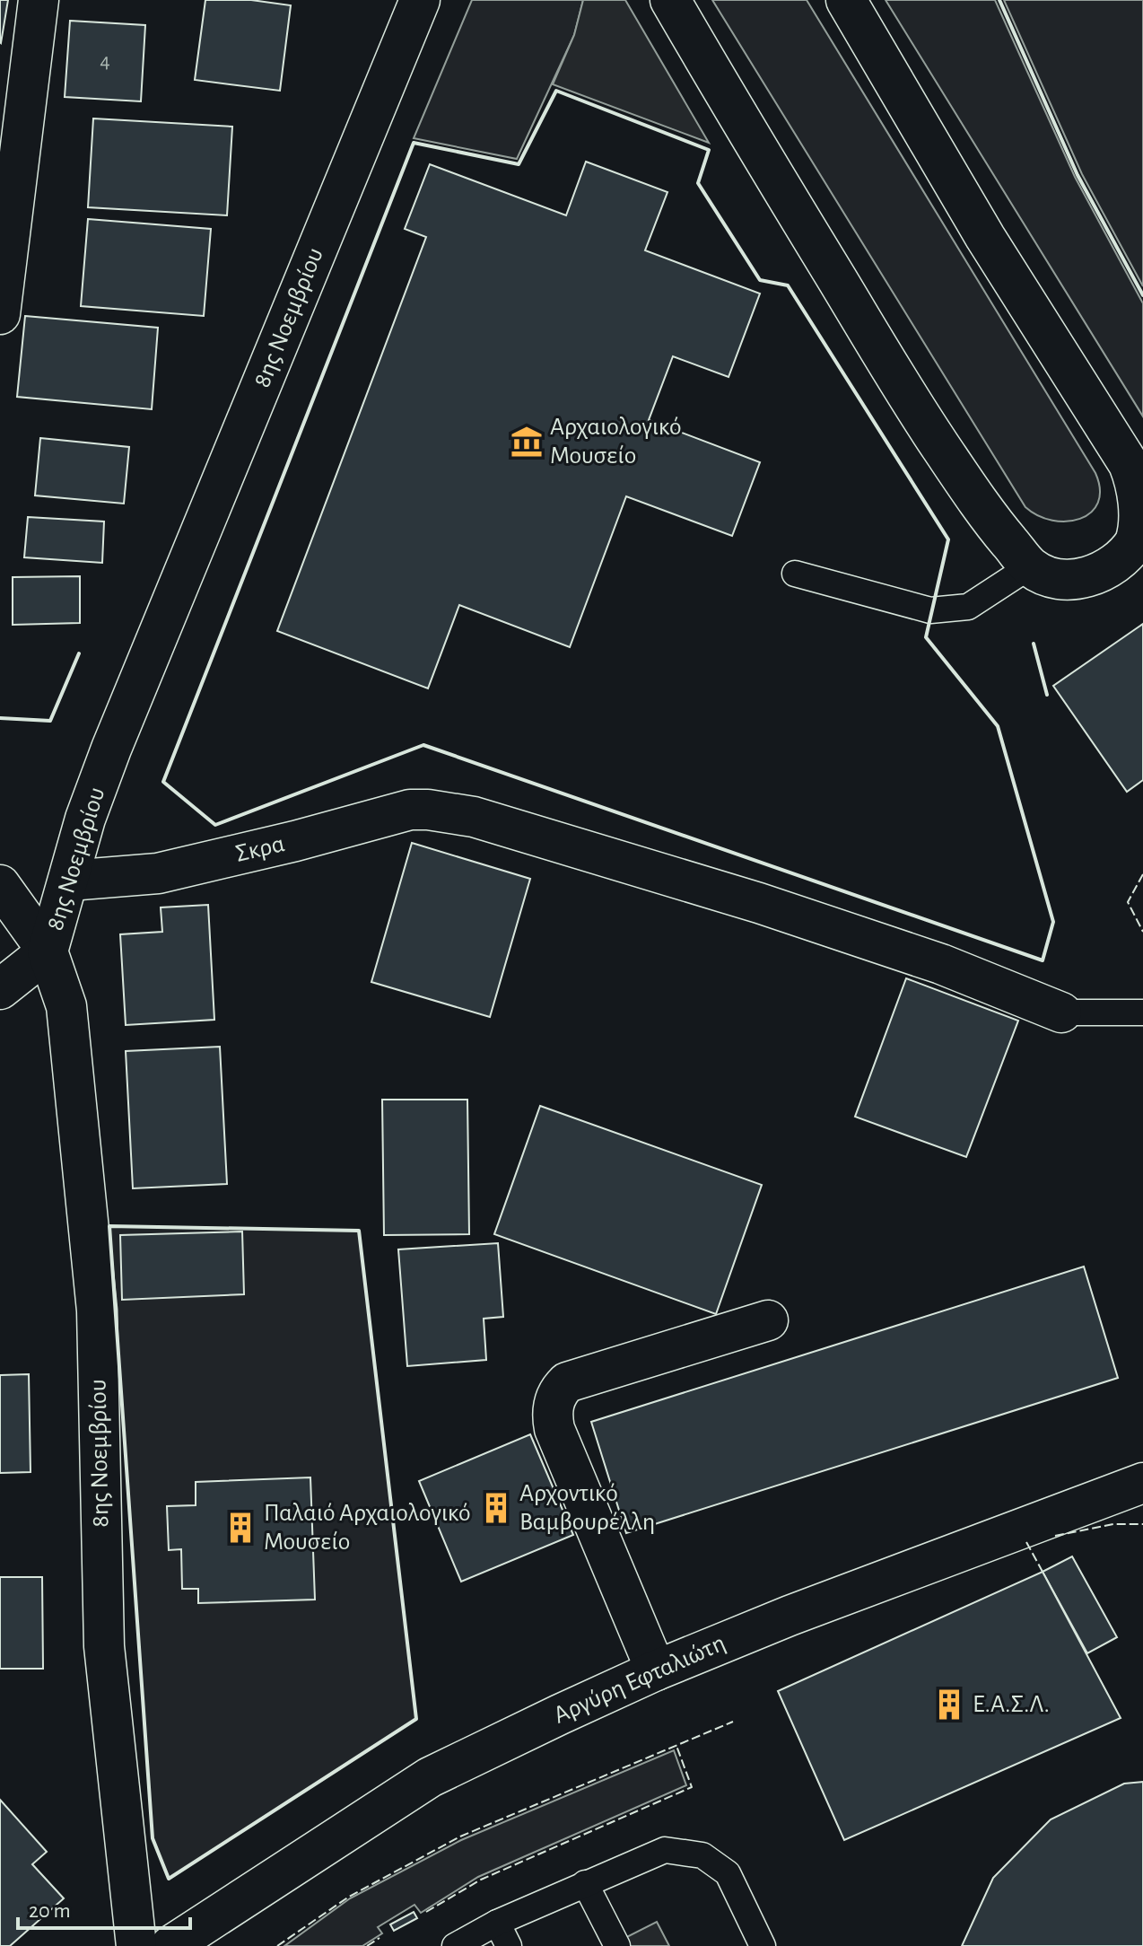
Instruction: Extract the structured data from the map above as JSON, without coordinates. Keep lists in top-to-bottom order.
{
  "streets": {
    "street": ["8ης Νοεμβρίου", "Σκρα", "Αργύρη Εφταλιώτη"]
  },
  "crossings": [
    ["8ης Νοεμβρίου", "Σκρα"]
  ],
  "places": {
    "museum": ["Αρχαιολογικό Μουσείο"],
    "building": ["Αρχοντικό Βαμβουρέλλη", "Παλαιό Αρχαιολογικό Μουσείο", "Ε.Α.Σ.Λ."]
  },
  "house_numbers": ["4"],
  "scale_bar": "20 m"
}
